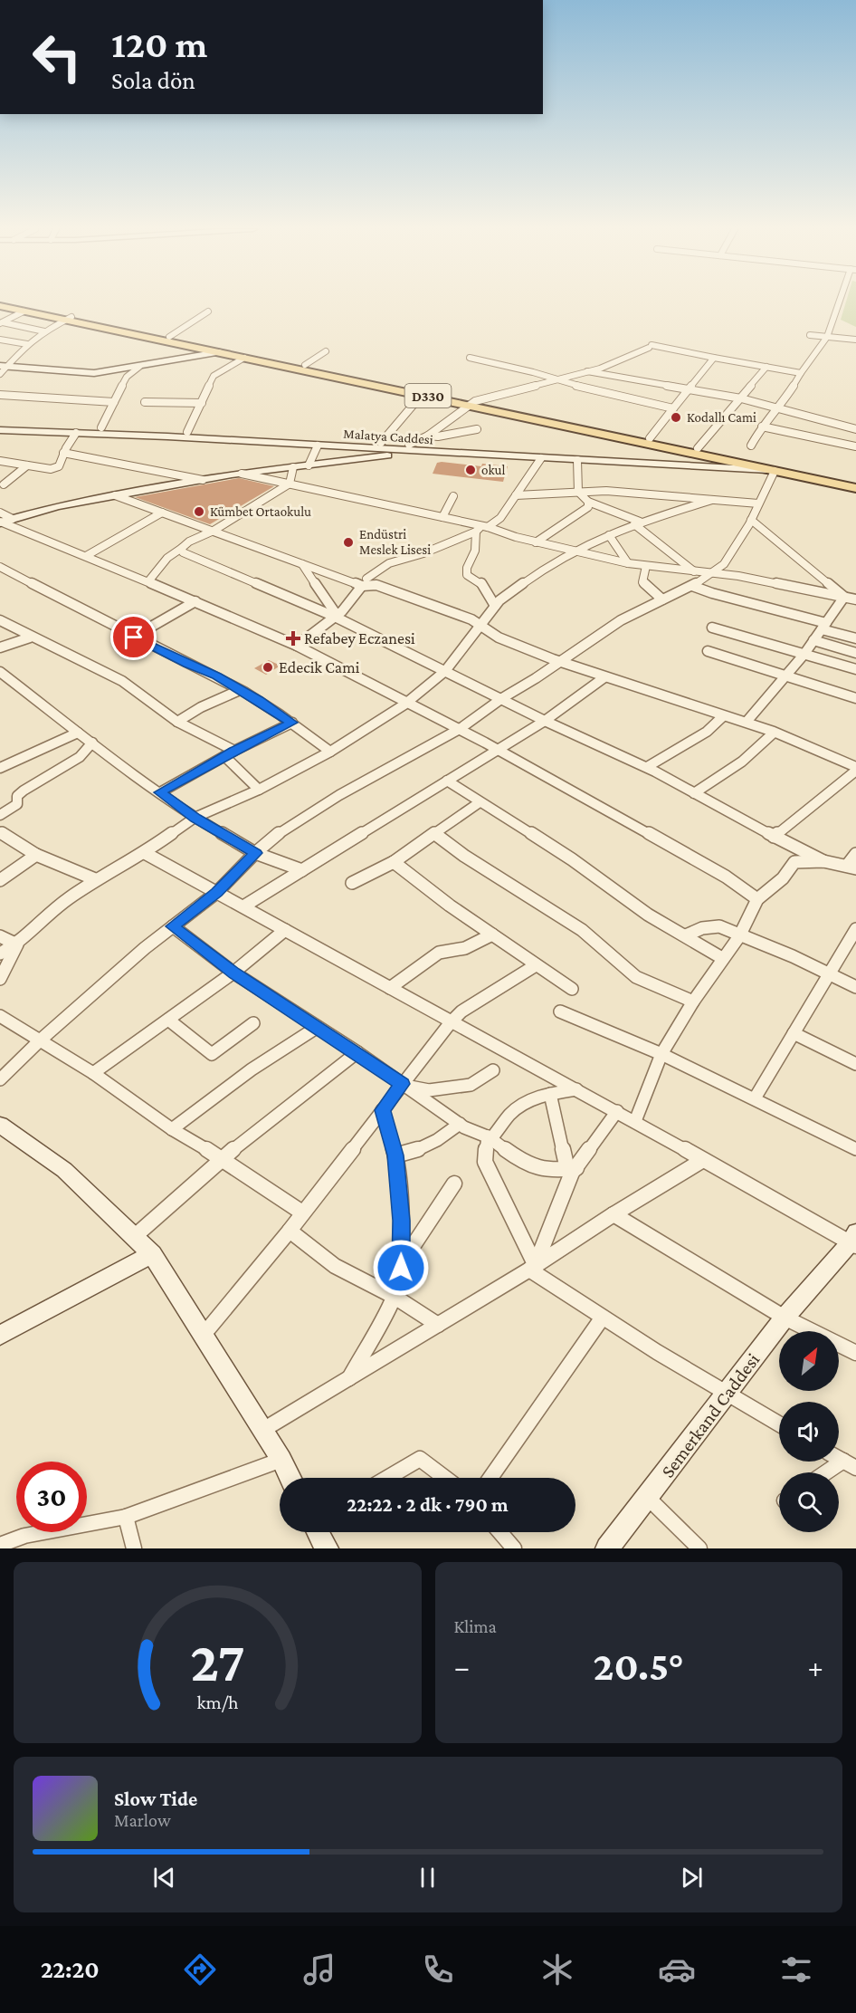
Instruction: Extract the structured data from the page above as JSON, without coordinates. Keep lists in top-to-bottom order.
{
  "streets": {
    "main road": ["D330"],
    "street": ["Malatya Caddesi", "Semerkand Caddesi"]
  },
  "crossings": [
    ["D330", "Malatya Caddesi"]
  ],
  "places": {
    "other": [
      "Kodallı Cami",
      "okul",
      "Kümbet Ortaokulu",
      "Endüstri Meslek Lisesi",
      "Edecik Cami"
    ],
    "health": ["Refabey Eczanesi"]
  },
  "north": "top right",
  "page": {
    "turn": ["120 m", "Sola dön"],
    "limit": "30",
    "trip": "22:22 · 2 dk · 790 m",
    "tile": "Klima",
    "heat": ["−", "20.5°", "+"],
    "song": ["Slow Tide", "Marlow"],
    "tabs": "22:20",
    "gauge": ["27", "km/h"]
  }
}
